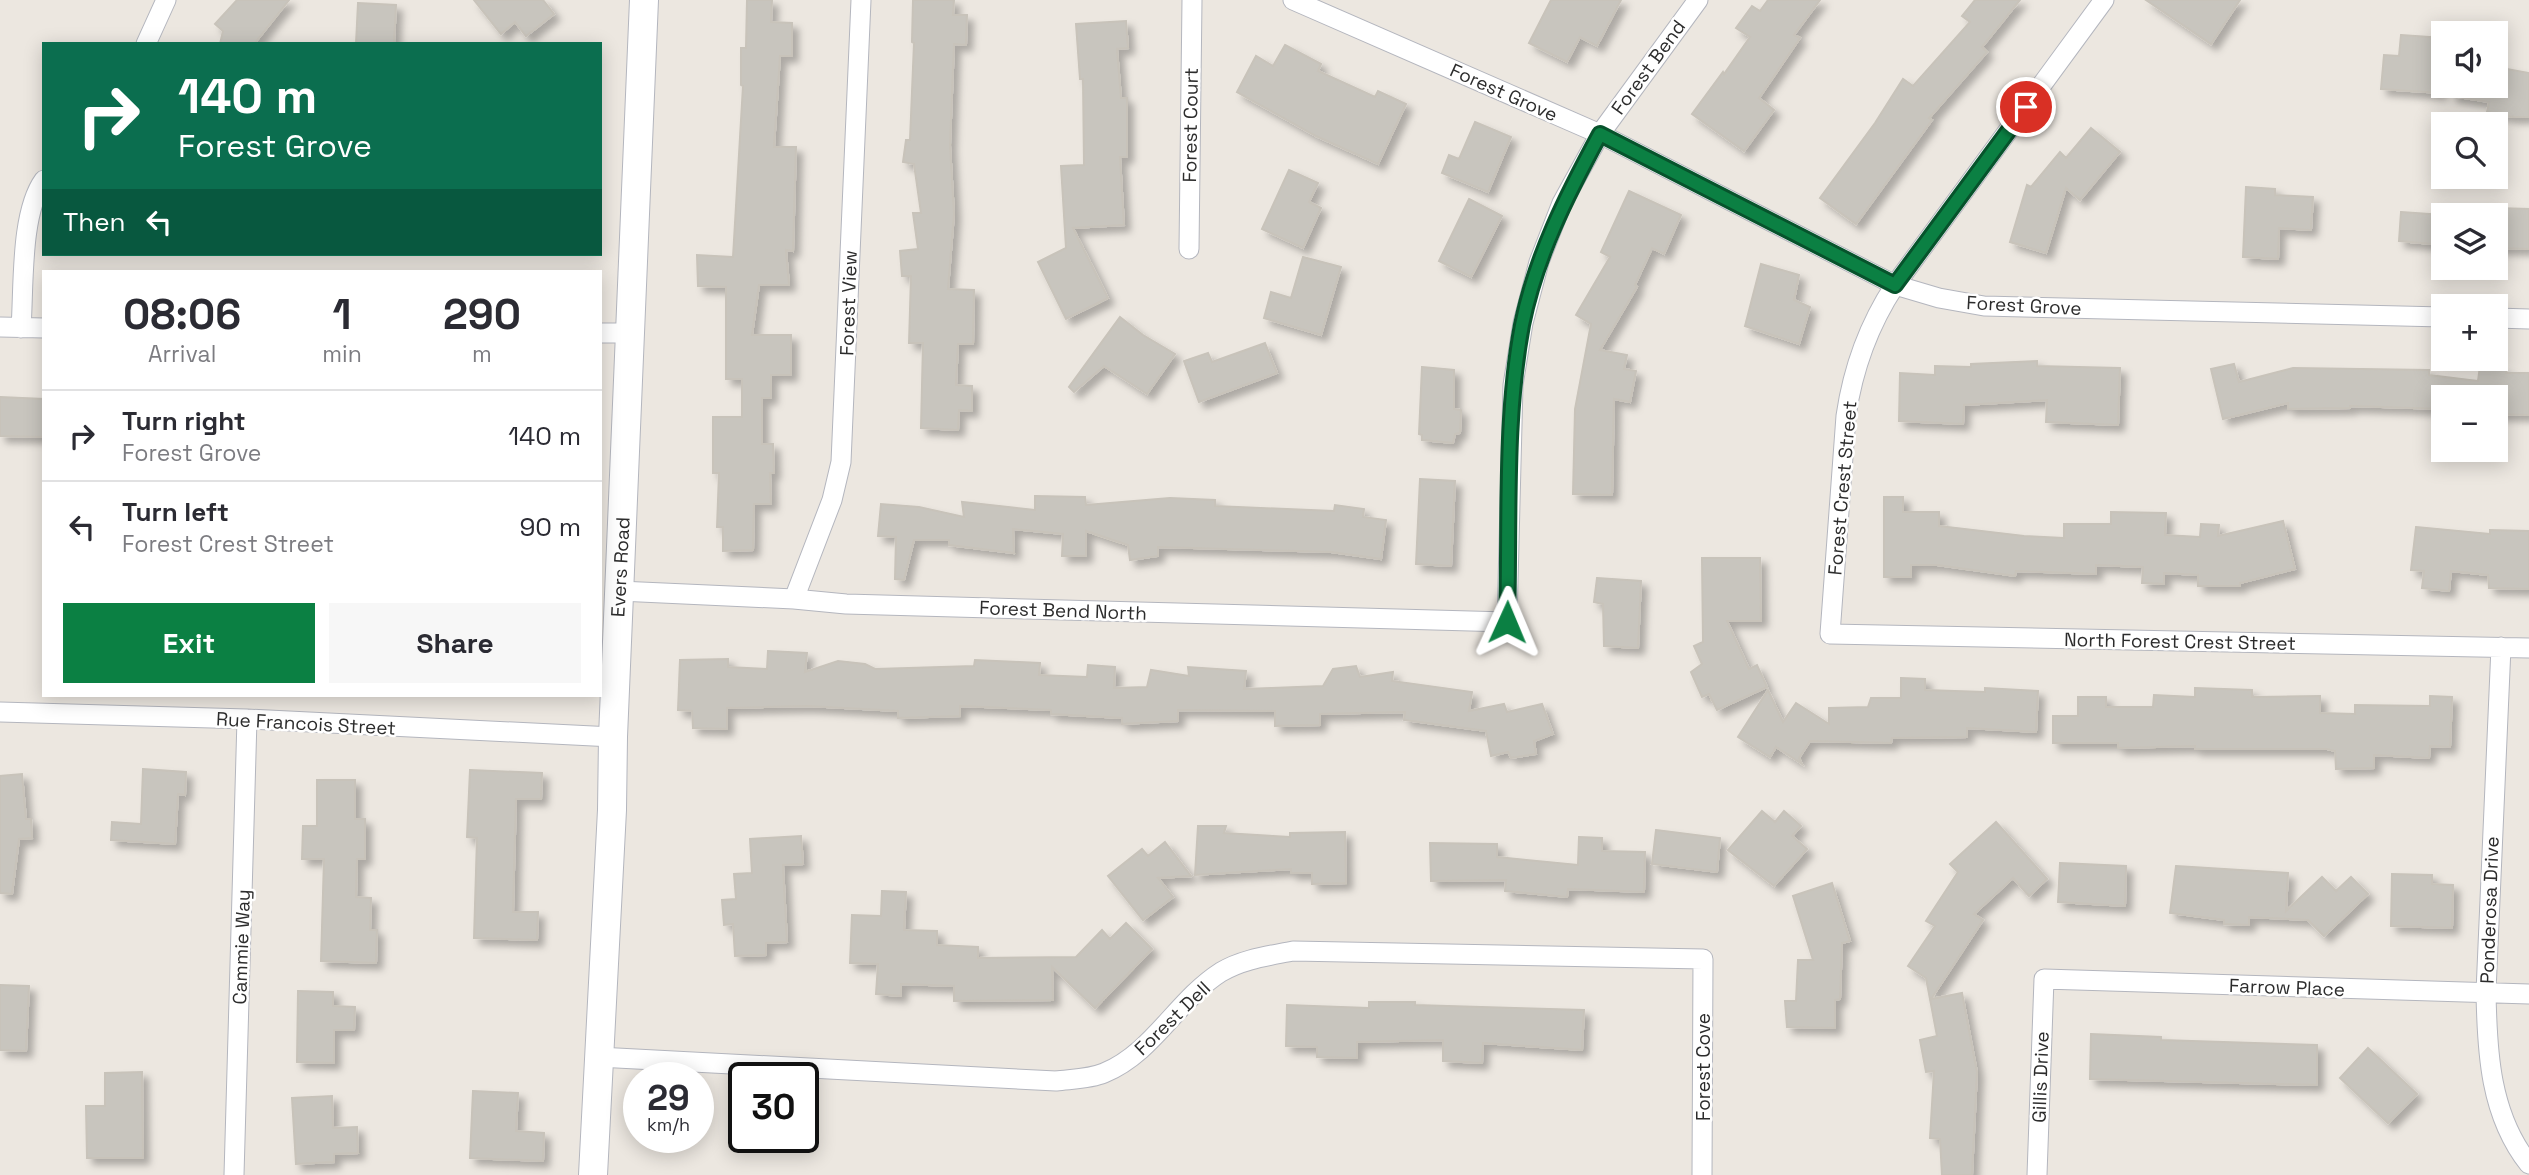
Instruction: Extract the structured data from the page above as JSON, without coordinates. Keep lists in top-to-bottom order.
{
  "streets": {
    "main road": ["Evers Road"],
    "street": [
      "Forest Bend",
      "Forest Grove",
      "Forest Court",
      "Forest View",
      "Forest Crest Street",
      "Forest Bend North",
      "North Forest Crest Street",
      "Rue Francois Street",
      "Ponderosa Drive",
      "Cammie Way",
      "Farrow Place",
      "Forest Dell",
      "Forest Cove",
      "Gillis Drive"
    ]
  },
  "crossings": [
    ["Forest Bend", "Forest Grove"],
    ["Forest Bend", "Forest Bend North"],
    ["Forest Grove", "Forest Crest Street"],
    ["Forest View", "Forest Bend North"],
    ["Forest Crest Street", "North Forest Crest Street"],
    ["Evers Road", "Forest Bend North"],
    ["Evers Road", "Rue Francois Street"],
    ["Evers Road", "Forest Dell"],
    ["North Forest Crest Street", "Ponderosa Drive"],
    ["Rue Francois Street", "Cammie Way"],
    ["Ponderosa Drive", "Farrow Place"],
    ["Farrow Place", "Gillis Drive"],
    ["Forest Dell", "Forest Cove"]
  ],
  "page": {
    "map_buttons": ["+", "−"],
    "turn": ["140 m", "Forest Grove"],
    "then": "Then",
    "eta": [
      "08:06",
      "Arrival",
      "1",
      "min",
      "290",
      "m"
    ],
    "list": [
      {
        "name": "Turn right",
        "note": "Forest Grove",
        "value": "140 m"
      },
      {
        "name": "Turn left",
        "note": "Forest Crest Street",
        "value": "90 m"
      }
    ],
    "buttons": ["Exit", "Share"],
    "speed": "29 km/h",
    "limit": "30"
  }
}
